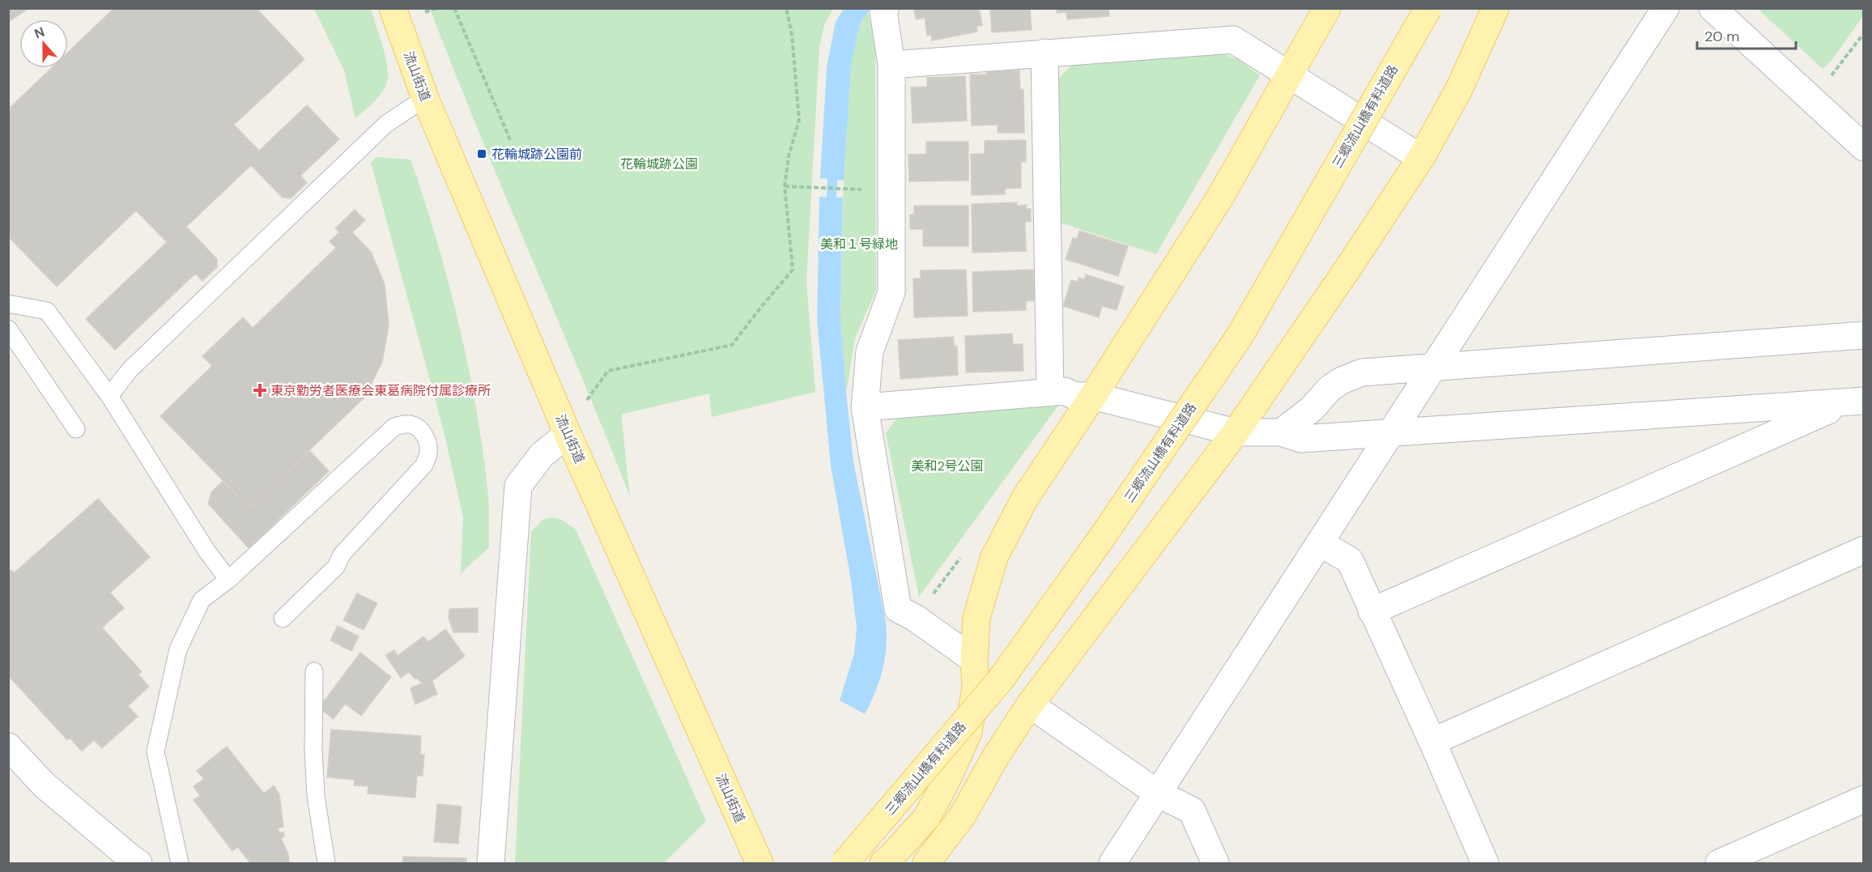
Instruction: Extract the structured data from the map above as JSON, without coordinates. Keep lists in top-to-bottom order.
{
  "streets": {
    "main road": ["流山街道", "三郷流山橋有料道路"]
  },
  "parks": ["花輪城跡公園", "美和１号緑地", "美和2号公園"],
  "places": {
    "transit": ["花輪城跡公園前"],
    "health": ["東京勤労者医療会東葛病院付属診療所"]
  },
  "scale_bar": "20 m",
  "north": "top"
}
